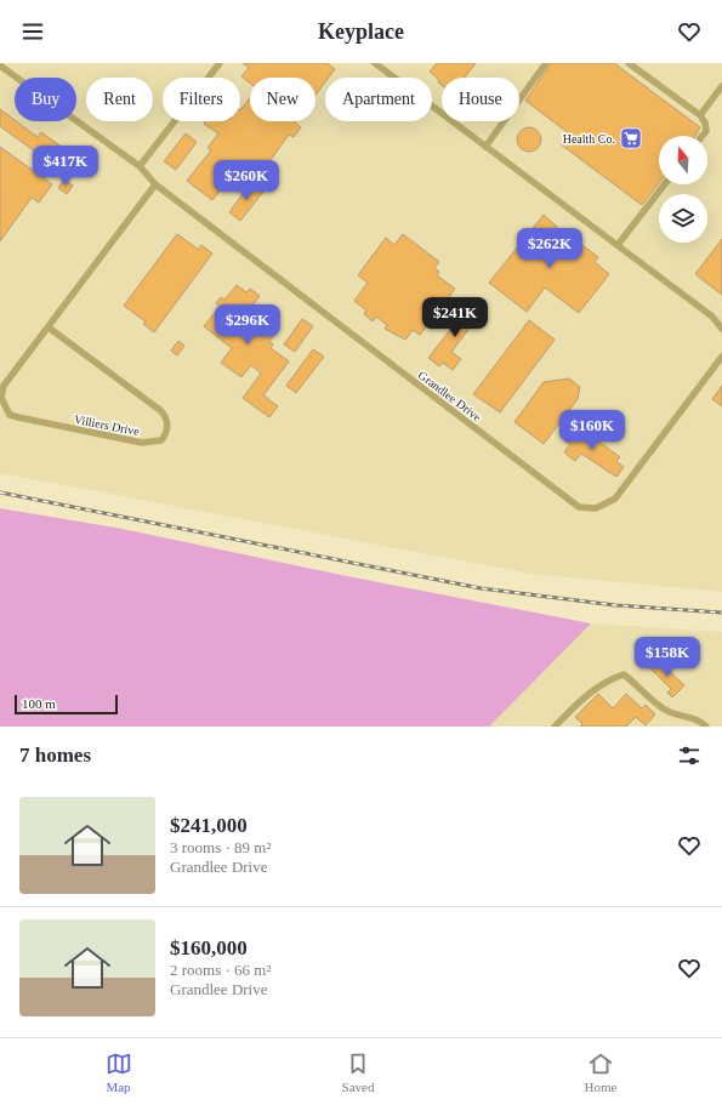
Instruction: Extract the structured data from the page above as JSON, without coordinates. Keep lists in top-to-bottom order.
{
  "streets": {
    "street": ["Grandlee Drive", "Villiers Drive"]
  },
  "crossings": [
    ["Grandlee Drive", "Villiers Drive"]
  ],
  "places": {
    "supermarket": ["Health Co."]
  },
  "scale_bar": "100 m",
  "north": "top",
  "page": {
    "header": "Keyplace",
    "chip": [
      "Buy",
      "Rent",
      "Filters",
      "New",
      "Apartment",
      "House"
    ],
    "price": [
      "$417K",
      "$260K",
      "$262K",
      "$241K",
      "$296K",
      "$160K",
      "$158K"
    ],
    "scale": "100 m",
    "heading": "7 homes",
    "list": [
      {
        "name": "$241,000",
        "note": "3 rooms · 89 m² · Grandlee Drive"
      },
      {
        "name": "$160,000",
        "note": "2 rooms · 66 m² · Grandlee Drive"
      }
    ],
    "tabs": ["Map", "Saved", "Home"]
  }
}
